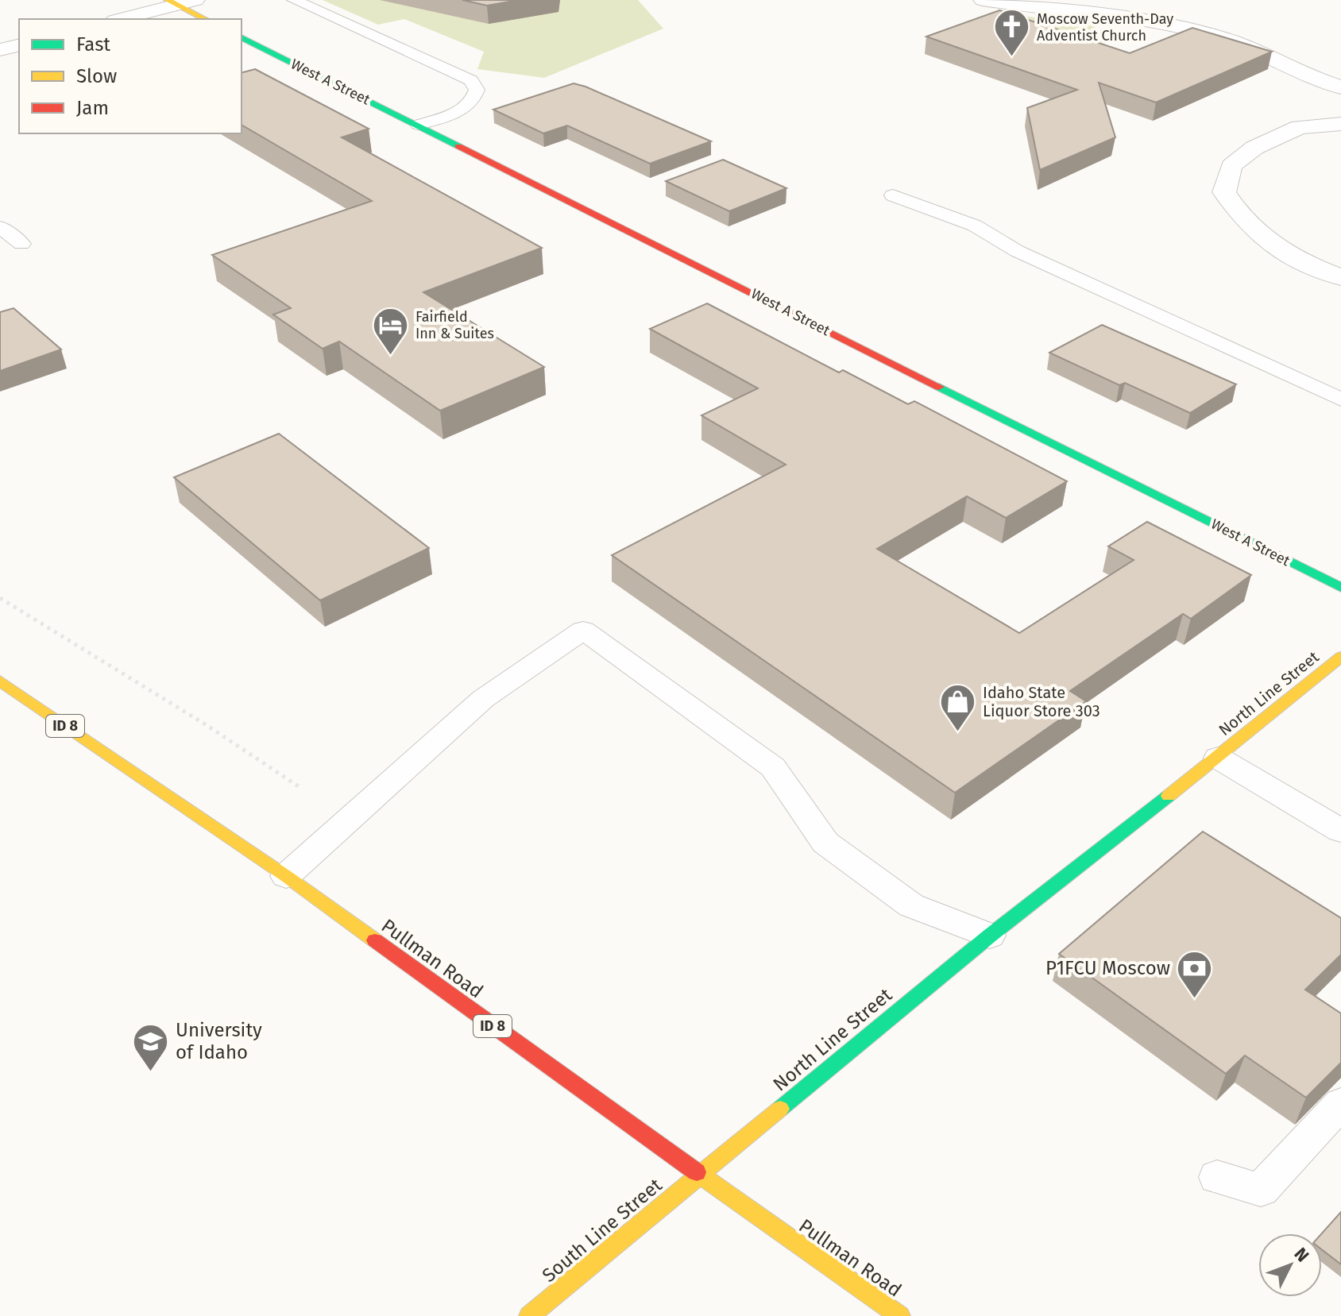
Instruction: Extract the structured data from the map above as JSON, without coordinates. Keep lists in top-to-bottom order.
{
  "streets": {
    "street": [
      "West A Street",
      "North Line Street",
      "ID 8",
      "Pullman Road",
      "South Line Street"
    ]
  },
  "crossings": [
    ["North Line Street", "Pullman Road"],
    ["North Line Street", "South Line Street"],
    ["Pullman Road", "South Line Street"]
  ],
  "places": {
    "church": ["Moscow Seventh-Day Adventist Church"],
    "hotel": ["Fairfield Inn & Suites"],
    "shop": ["Idaho State Liquor Store 303"],
    "bank": ["P1FCU Moscow"],
    "school or university": ["University of Idaho"]
  },
  "legend": ["Fast", "Slow", "Jam"],
  "north": "top right"
}
